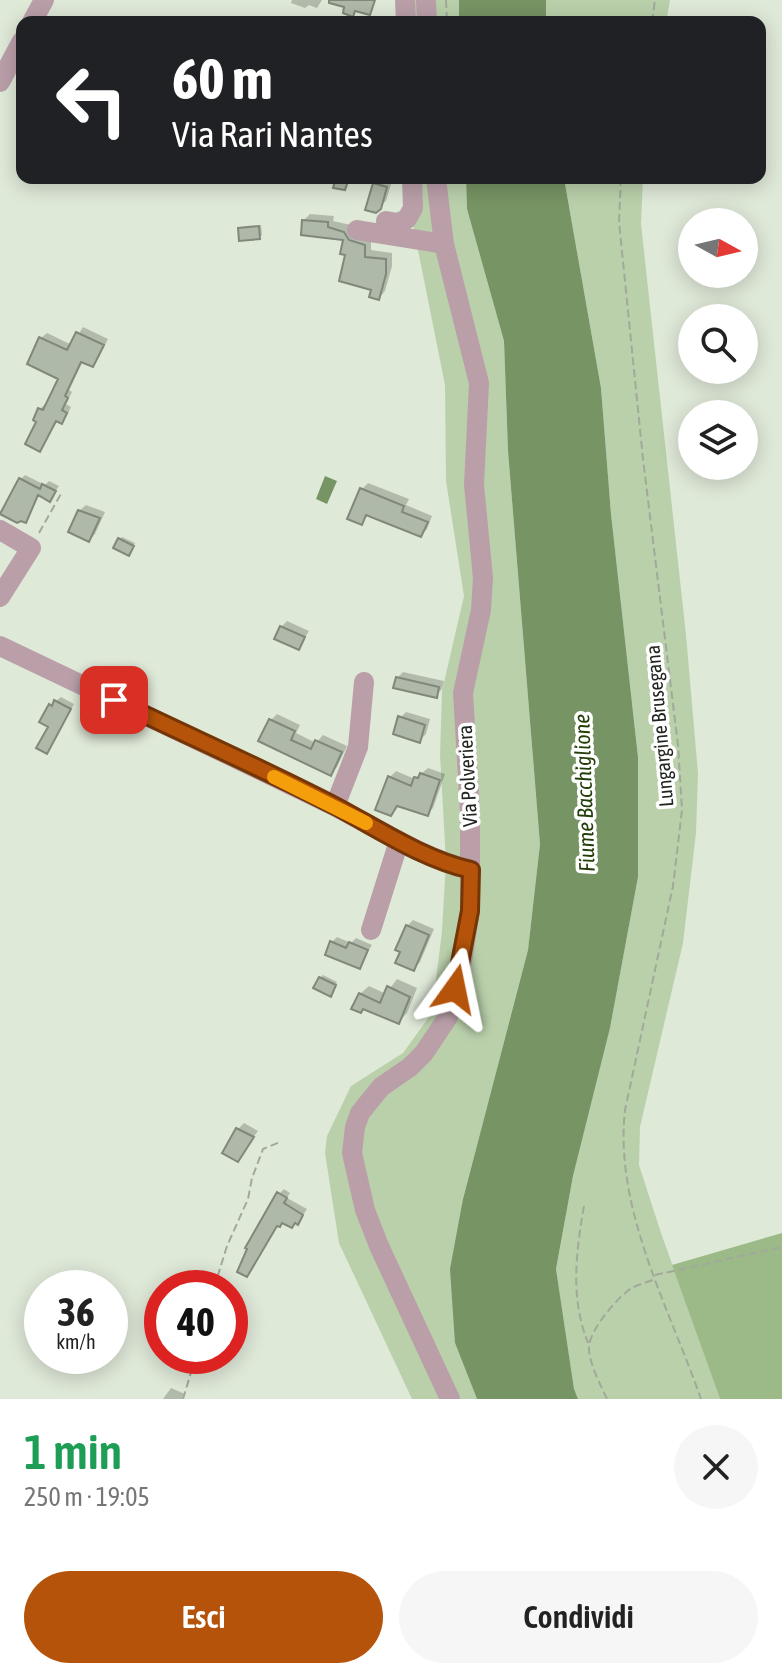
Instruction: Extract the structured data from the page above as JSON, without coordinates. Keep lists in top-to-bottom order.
{
  "streets": {
    "street": ["Via Polveriera"],
    "path": ["Lungargine Brusegana"]
  },
  "water": ["Fiume Bacchiglione"],
  "north": "right",
  "page": {
    "turn": ["60 m", "Via Rari Nantes"],
    "speed": "36 km/h",
    "limit": "40",
    "heading": ["1 min", "250 m · 19:05"],
    "buttons": ["Esci", "Condividi"]
  }
}
